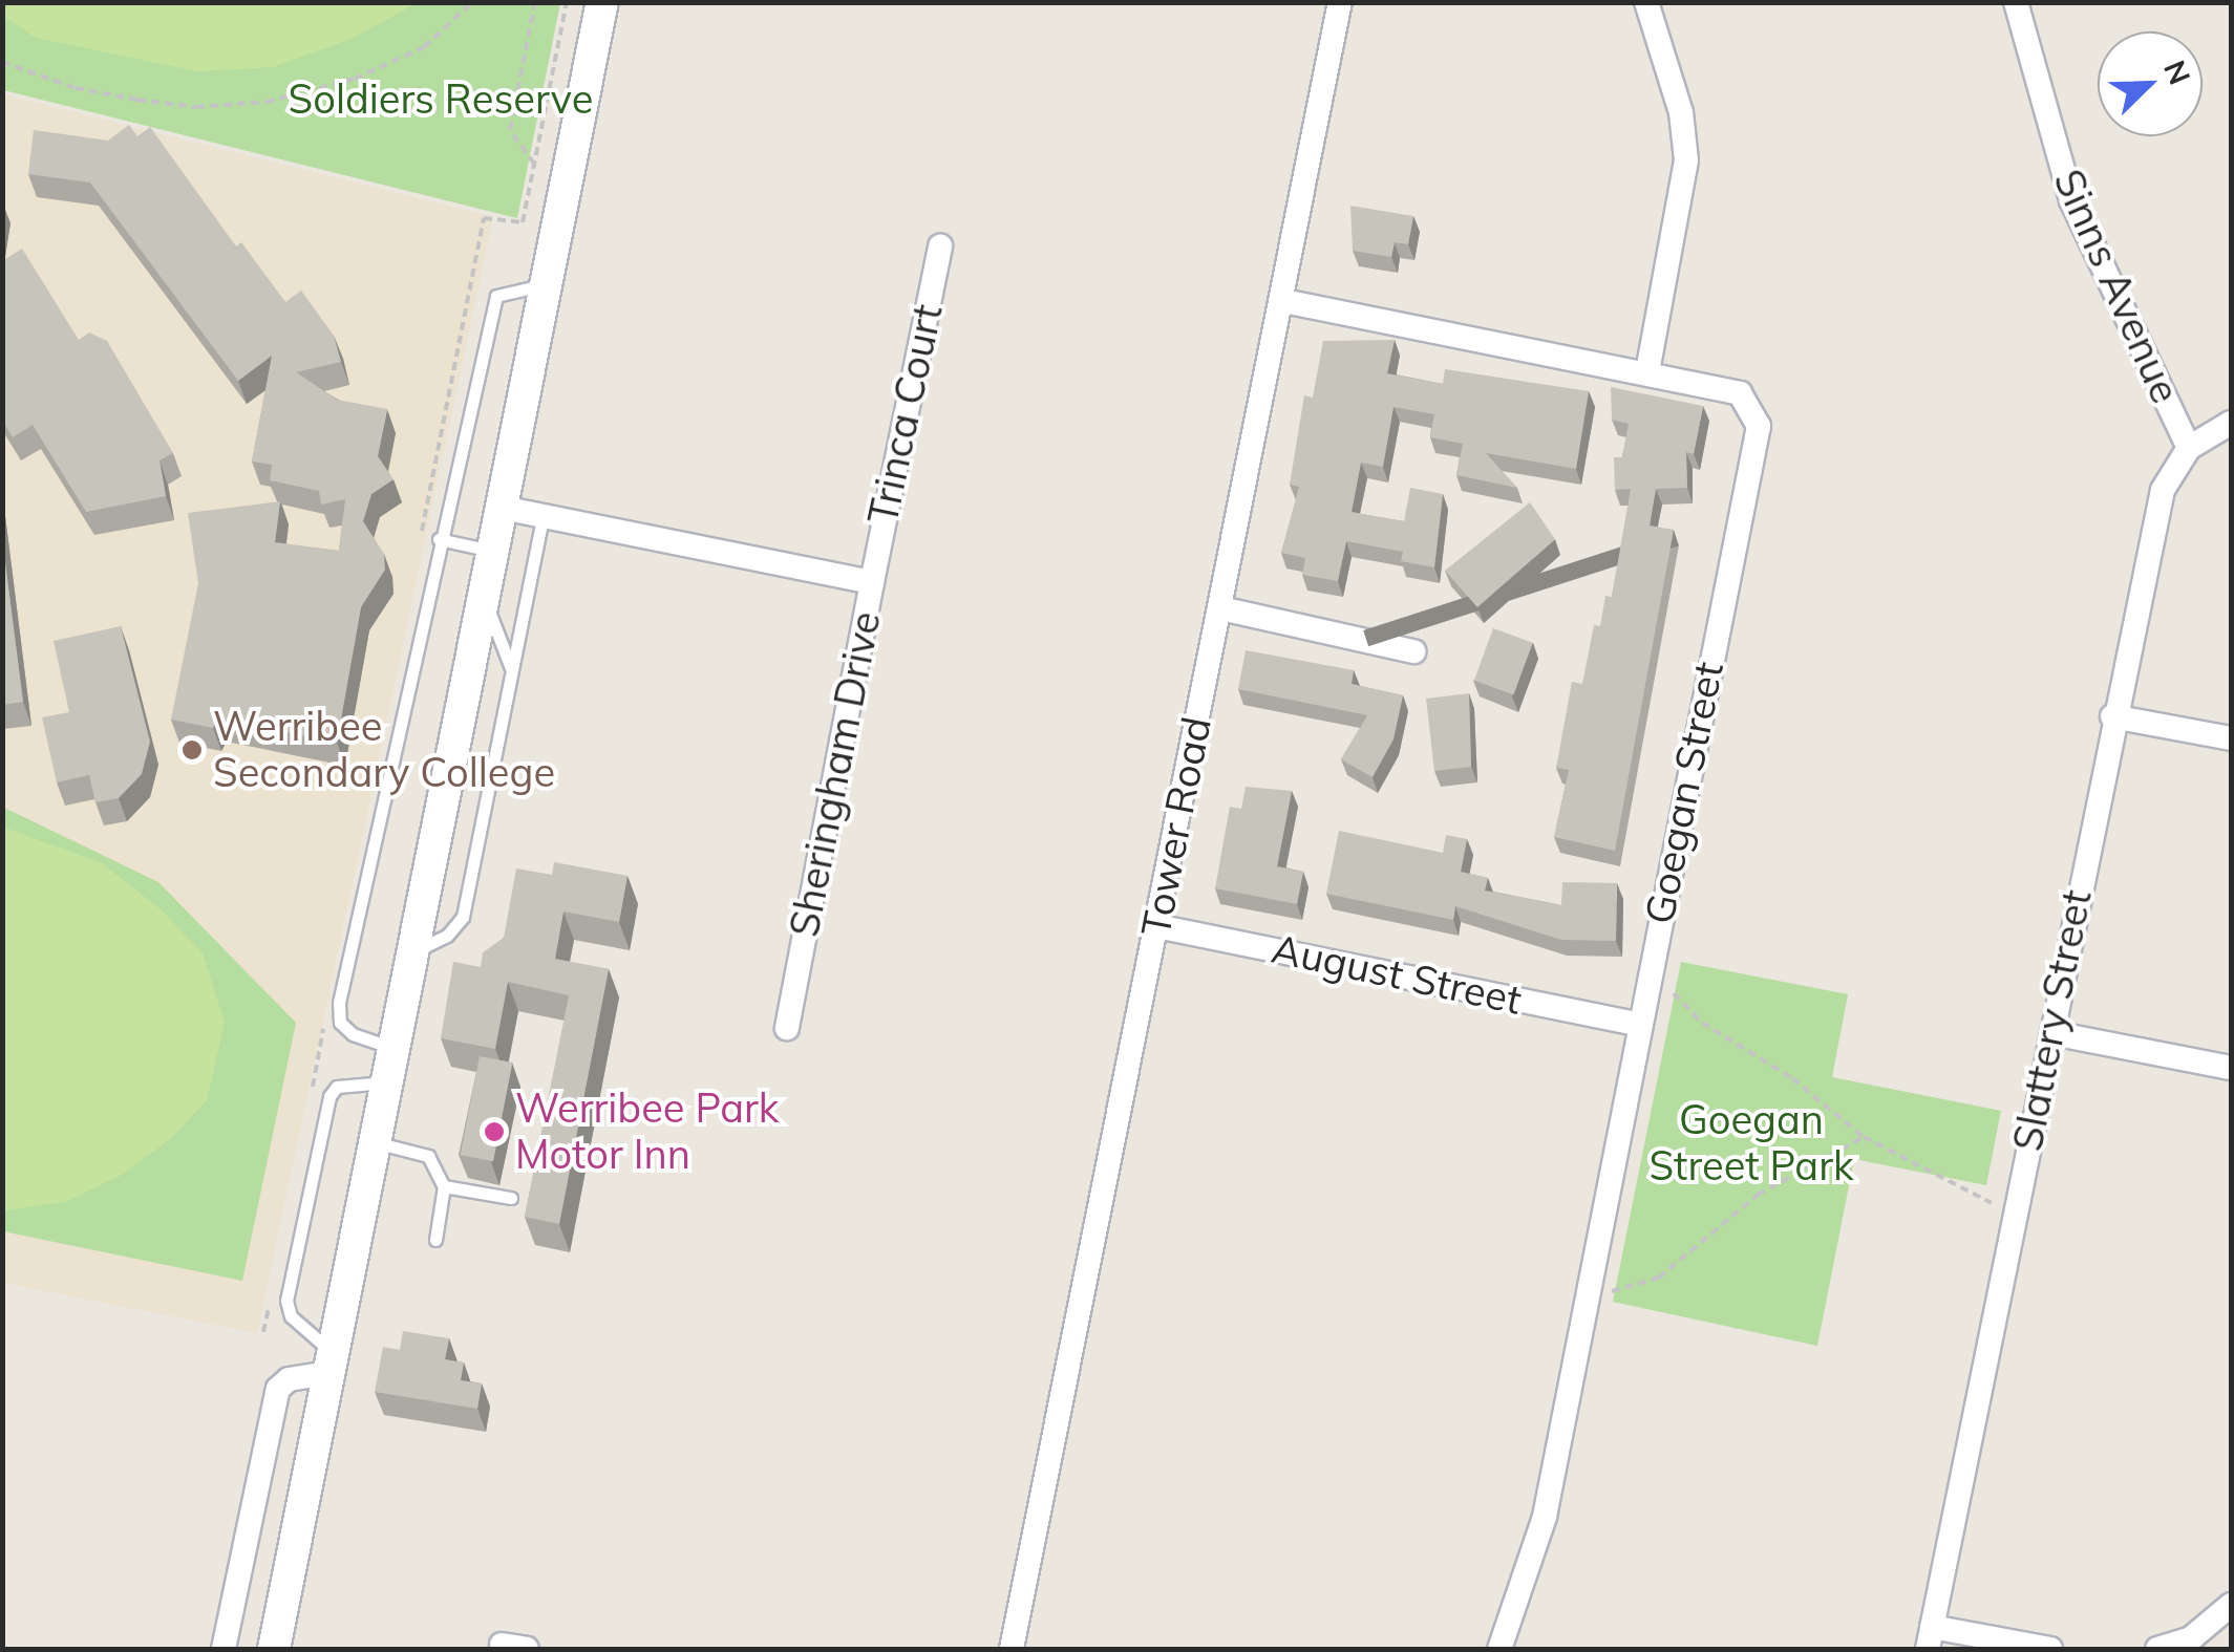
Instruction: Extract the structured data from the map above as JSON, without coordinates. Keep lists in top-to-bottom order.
{
  "streets": {
    "street": [
      "Sinns Avenue",
      "Trinca Court",
      "Sheringham Drive",
      "Goegan Street",
      "Tower Road",
      "August Street",
      "Slattery Street"
    ]
  },
  "crossings": [
    ["Sinns Avenue", "Slattery Street"],
    ["Trinca Court", "Sheringham Drive"],
    ["Goegan Street", "Tower Road"],
    ["Goegan Street", "August Street"],
    ["Tower Road", "August Street"]
  ],
  "parks": ["Soldiers Reserve", "Goegan Street Park"],
  "places": ["Werribee Secondary College", "Werribee Park Motor Inn"],
  "north": "top right"
}
